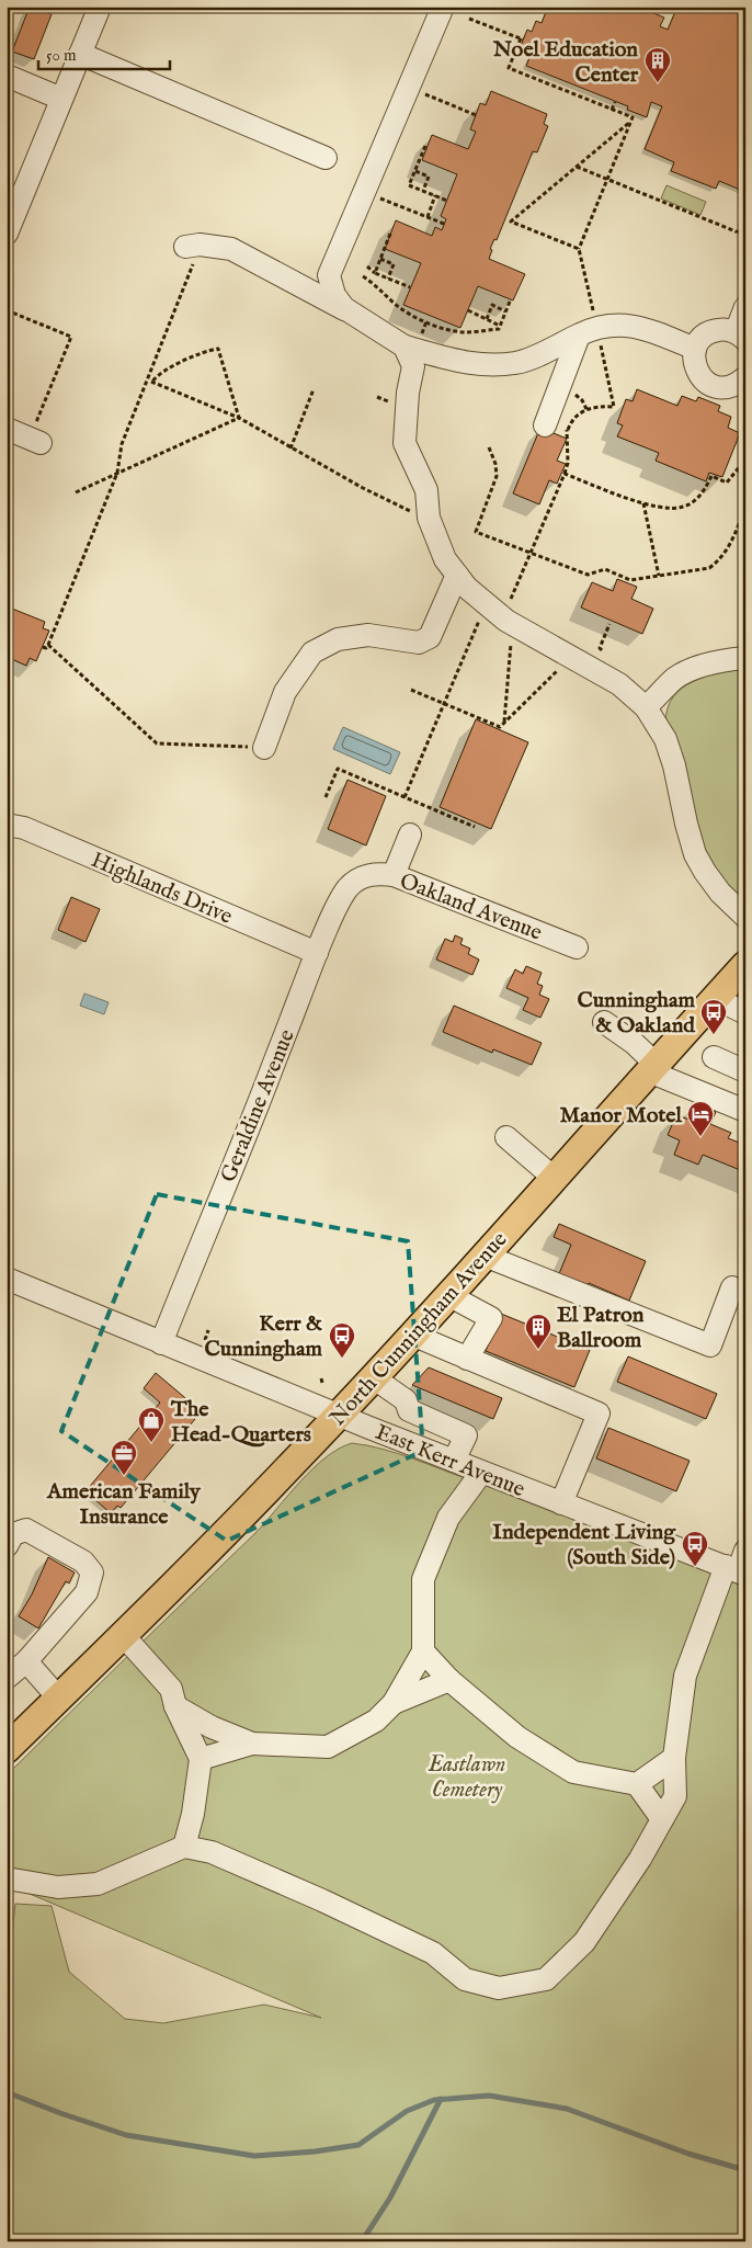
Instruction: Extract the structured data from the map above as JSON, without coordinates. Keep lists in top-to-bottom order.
{
  "streets": {
    "main road": ["North Cunningham Avenue"],
    "street": [
      "Highlands Drive",
      "Oakland Avenue",
      "Geraldine Avenue",
      "East Kerr Avenue"
    ]
  },
  "crossings": [
    ["Highlands Drive", "Geraldine Avenue"],
    ["Oakland Avenue", "Geraldine Avenue"],
    ["Geraldine Avenue", "East Kerr Avenue"],
    ["North Cunningham Avenue", "East Kerr Avenue"]
  ],
  "parks": ["Eastlawn Cemetery"],
  "places": {
    "building": ["Noel Education Center", "El Patron Ballroom"],
    "bus stop": ["Cunningham & Oakland", "Kerr & Cunningham", "Independent Living (South Side)"],
    "hotel": ["Manor Motel"],
    "shop": ["The Head-Quarters"],
    "office": ["American Family Insurance"]
  },
  "scale_bar": "50 m"
}
